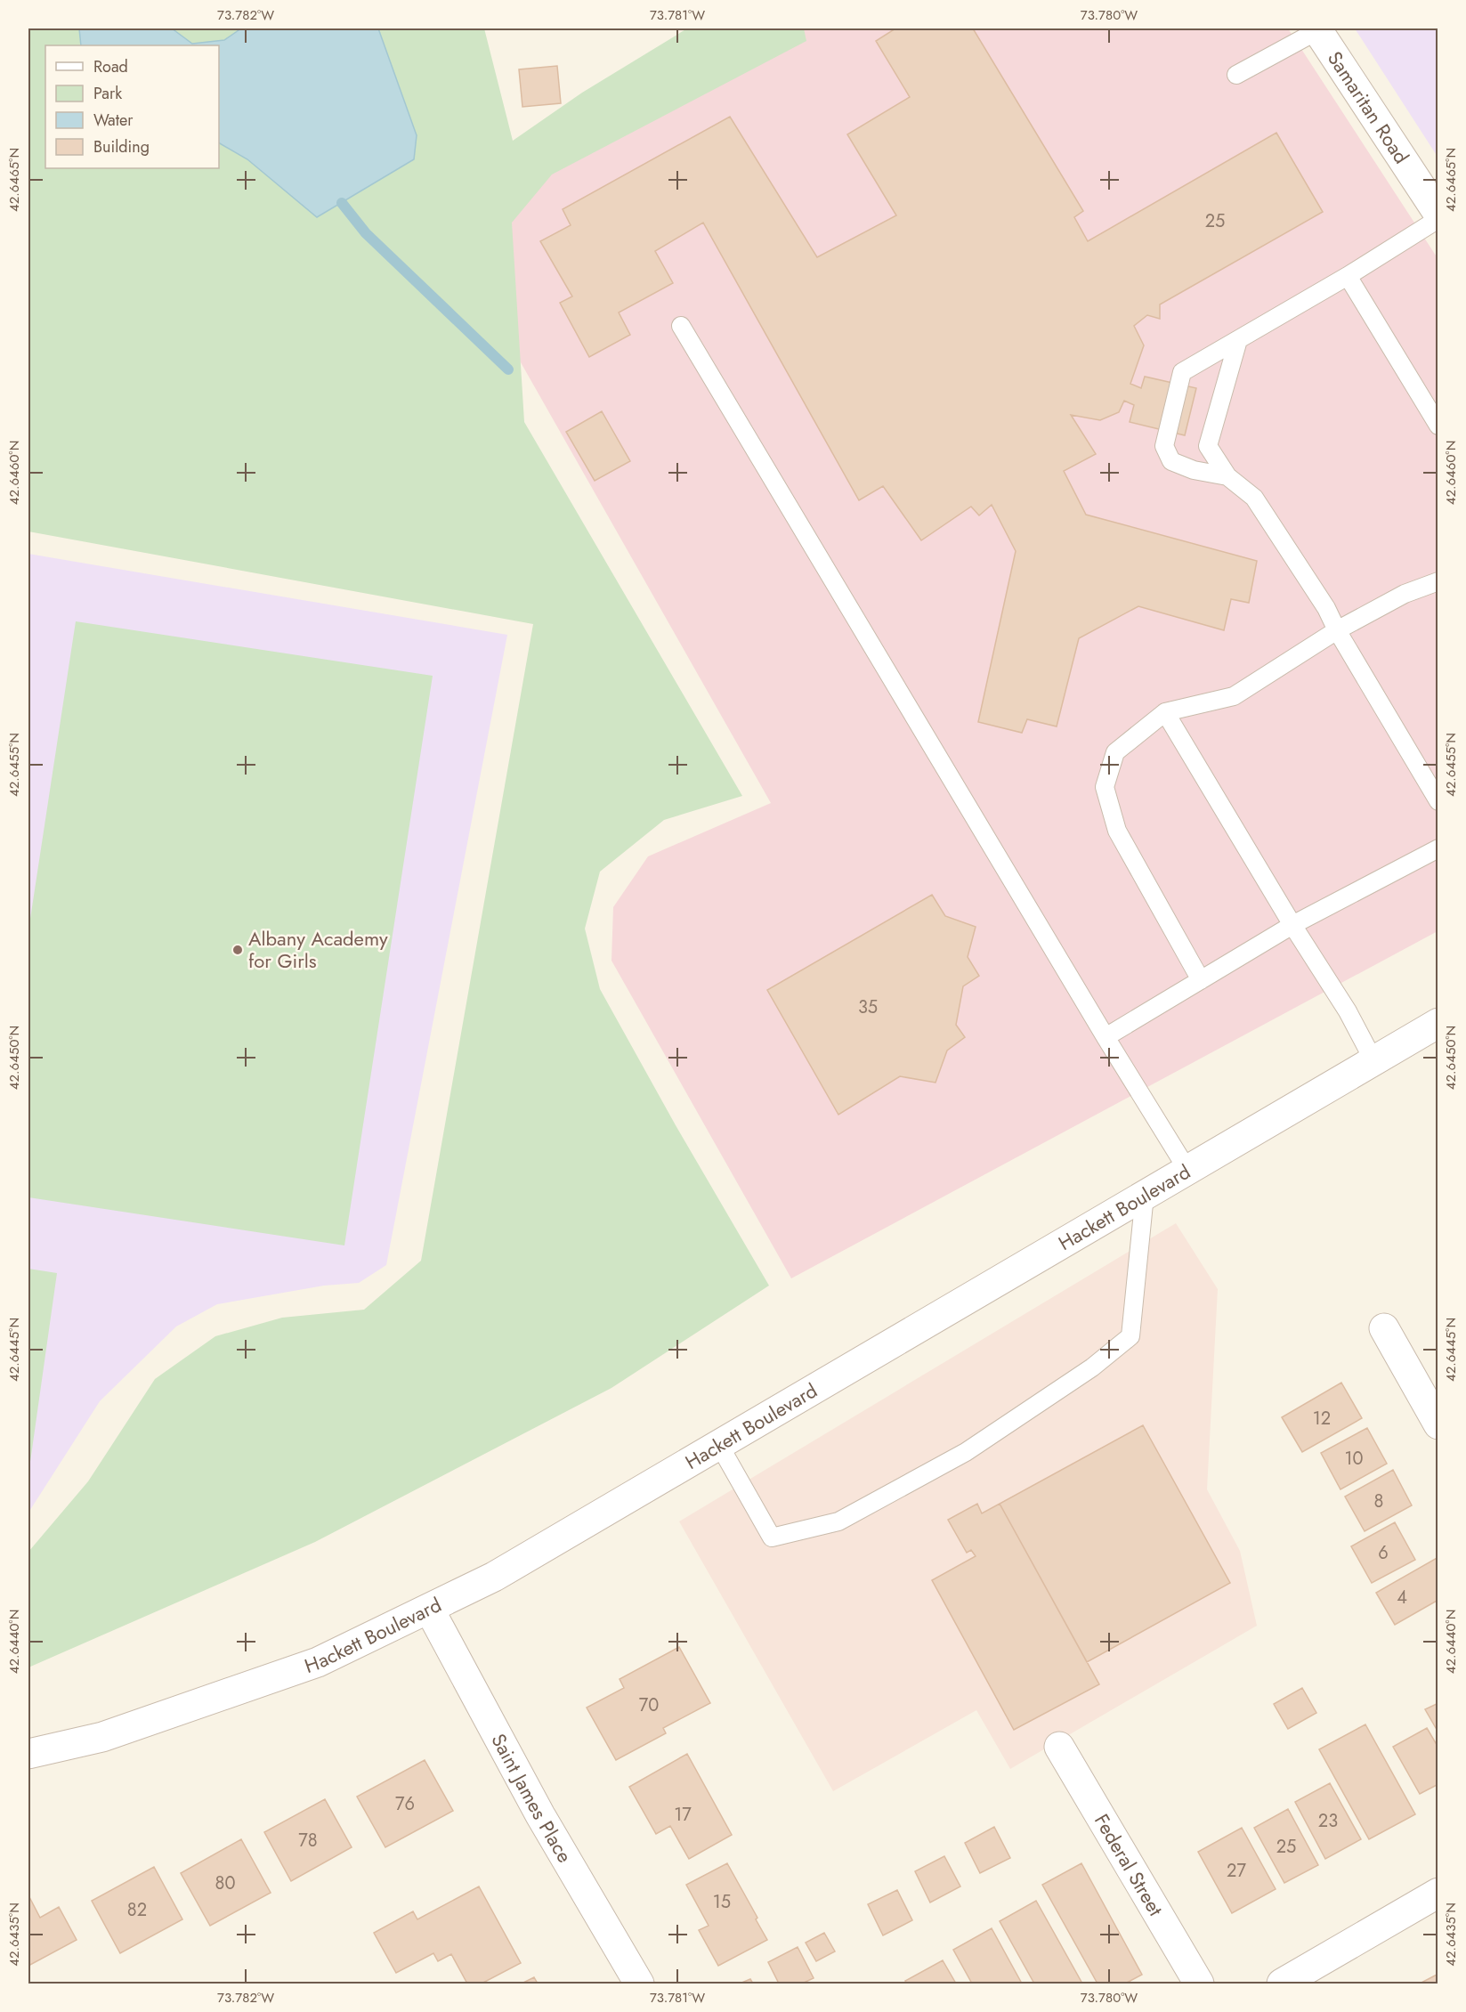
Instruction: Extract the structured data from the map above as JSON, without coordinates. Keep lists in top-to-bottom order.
{
  "streets": {
    "street": [
      "Samaritan Road",
      "Hackett Boulevard",
      "Saint James Place",
      "Federal Street"
    ]
  },
  "crossings": [
    ["Hackett Boulevard", "Saint James Place"]
  ],
  "places": ["Albany Academy for Girls"],
  "house_numbers": [
    "25",
    "35",
    "12",
    "10",
    "8",
    "6",
    "4",
    "70",
    "76",
    "17",
    "23",
    "78",
    "25",
    "27",
    "80",
    "15",
    "82"
  ],
  "legend": [
    "Road",
    "Park",
    "Water",
    "Building"
  ],
  "coordinates": [
    "73.782°W",
    "73.781°W",
    "73.780°W",
    "42.6465°N",
    "42.6460°N",
    "42.6455°N",
    "42.6450°N",
    "42.6445°N",
    "42.6440°N",
    "42.6435°N"
  ]
}
